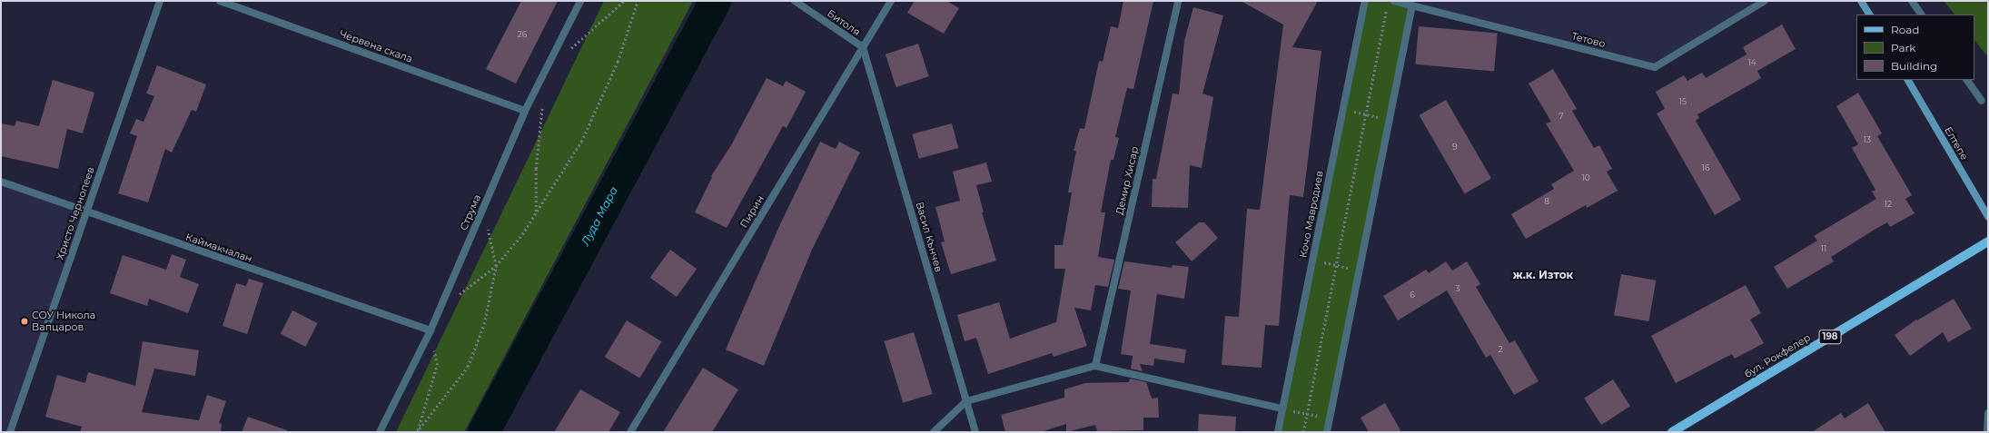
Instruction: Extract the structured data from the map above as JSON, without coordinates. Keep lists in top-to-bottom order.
{
  "streets": {
    "main road": ["Елтепе", "198", "бул. Рокфелер"],
    "street": [
      "Битоля",
      "Тетово",
      "Червена скала",
      "Демир Хисар",
      "Пирин",
      "Струма",
      "Христо Чернопеев",
      "Кочо Мавродиев",
      "Васил Кънчев",
      "Каймакчалан"
    ]
  },
  "crossings": [
    ["Битоля", "Пирин"],
    ["Битоля", "Васил Кънчев"],
    ["Червена скала", "Струма"],
    ["Пирин", "Васил Кънчев"],
    ["Струма", "Каймакчалан"],
    ["Христо Чернопеев", "Каймакчалан"]
  ],
  "districts": ["ж.к. Изток"],
  "water": ["Луда Мара"],
  "places": ["СОУ Никола Вапцаров"],
  "house_numbers": [
    "26",
    "14",
    "15",
    "7",
    "13",
    "9",
    "16",
    "10",
    "8",
    "12",
    "11",
    "3",
    "6",
    "2"
  ],
  "legend": ["Road", "Park", "Building"]
}
